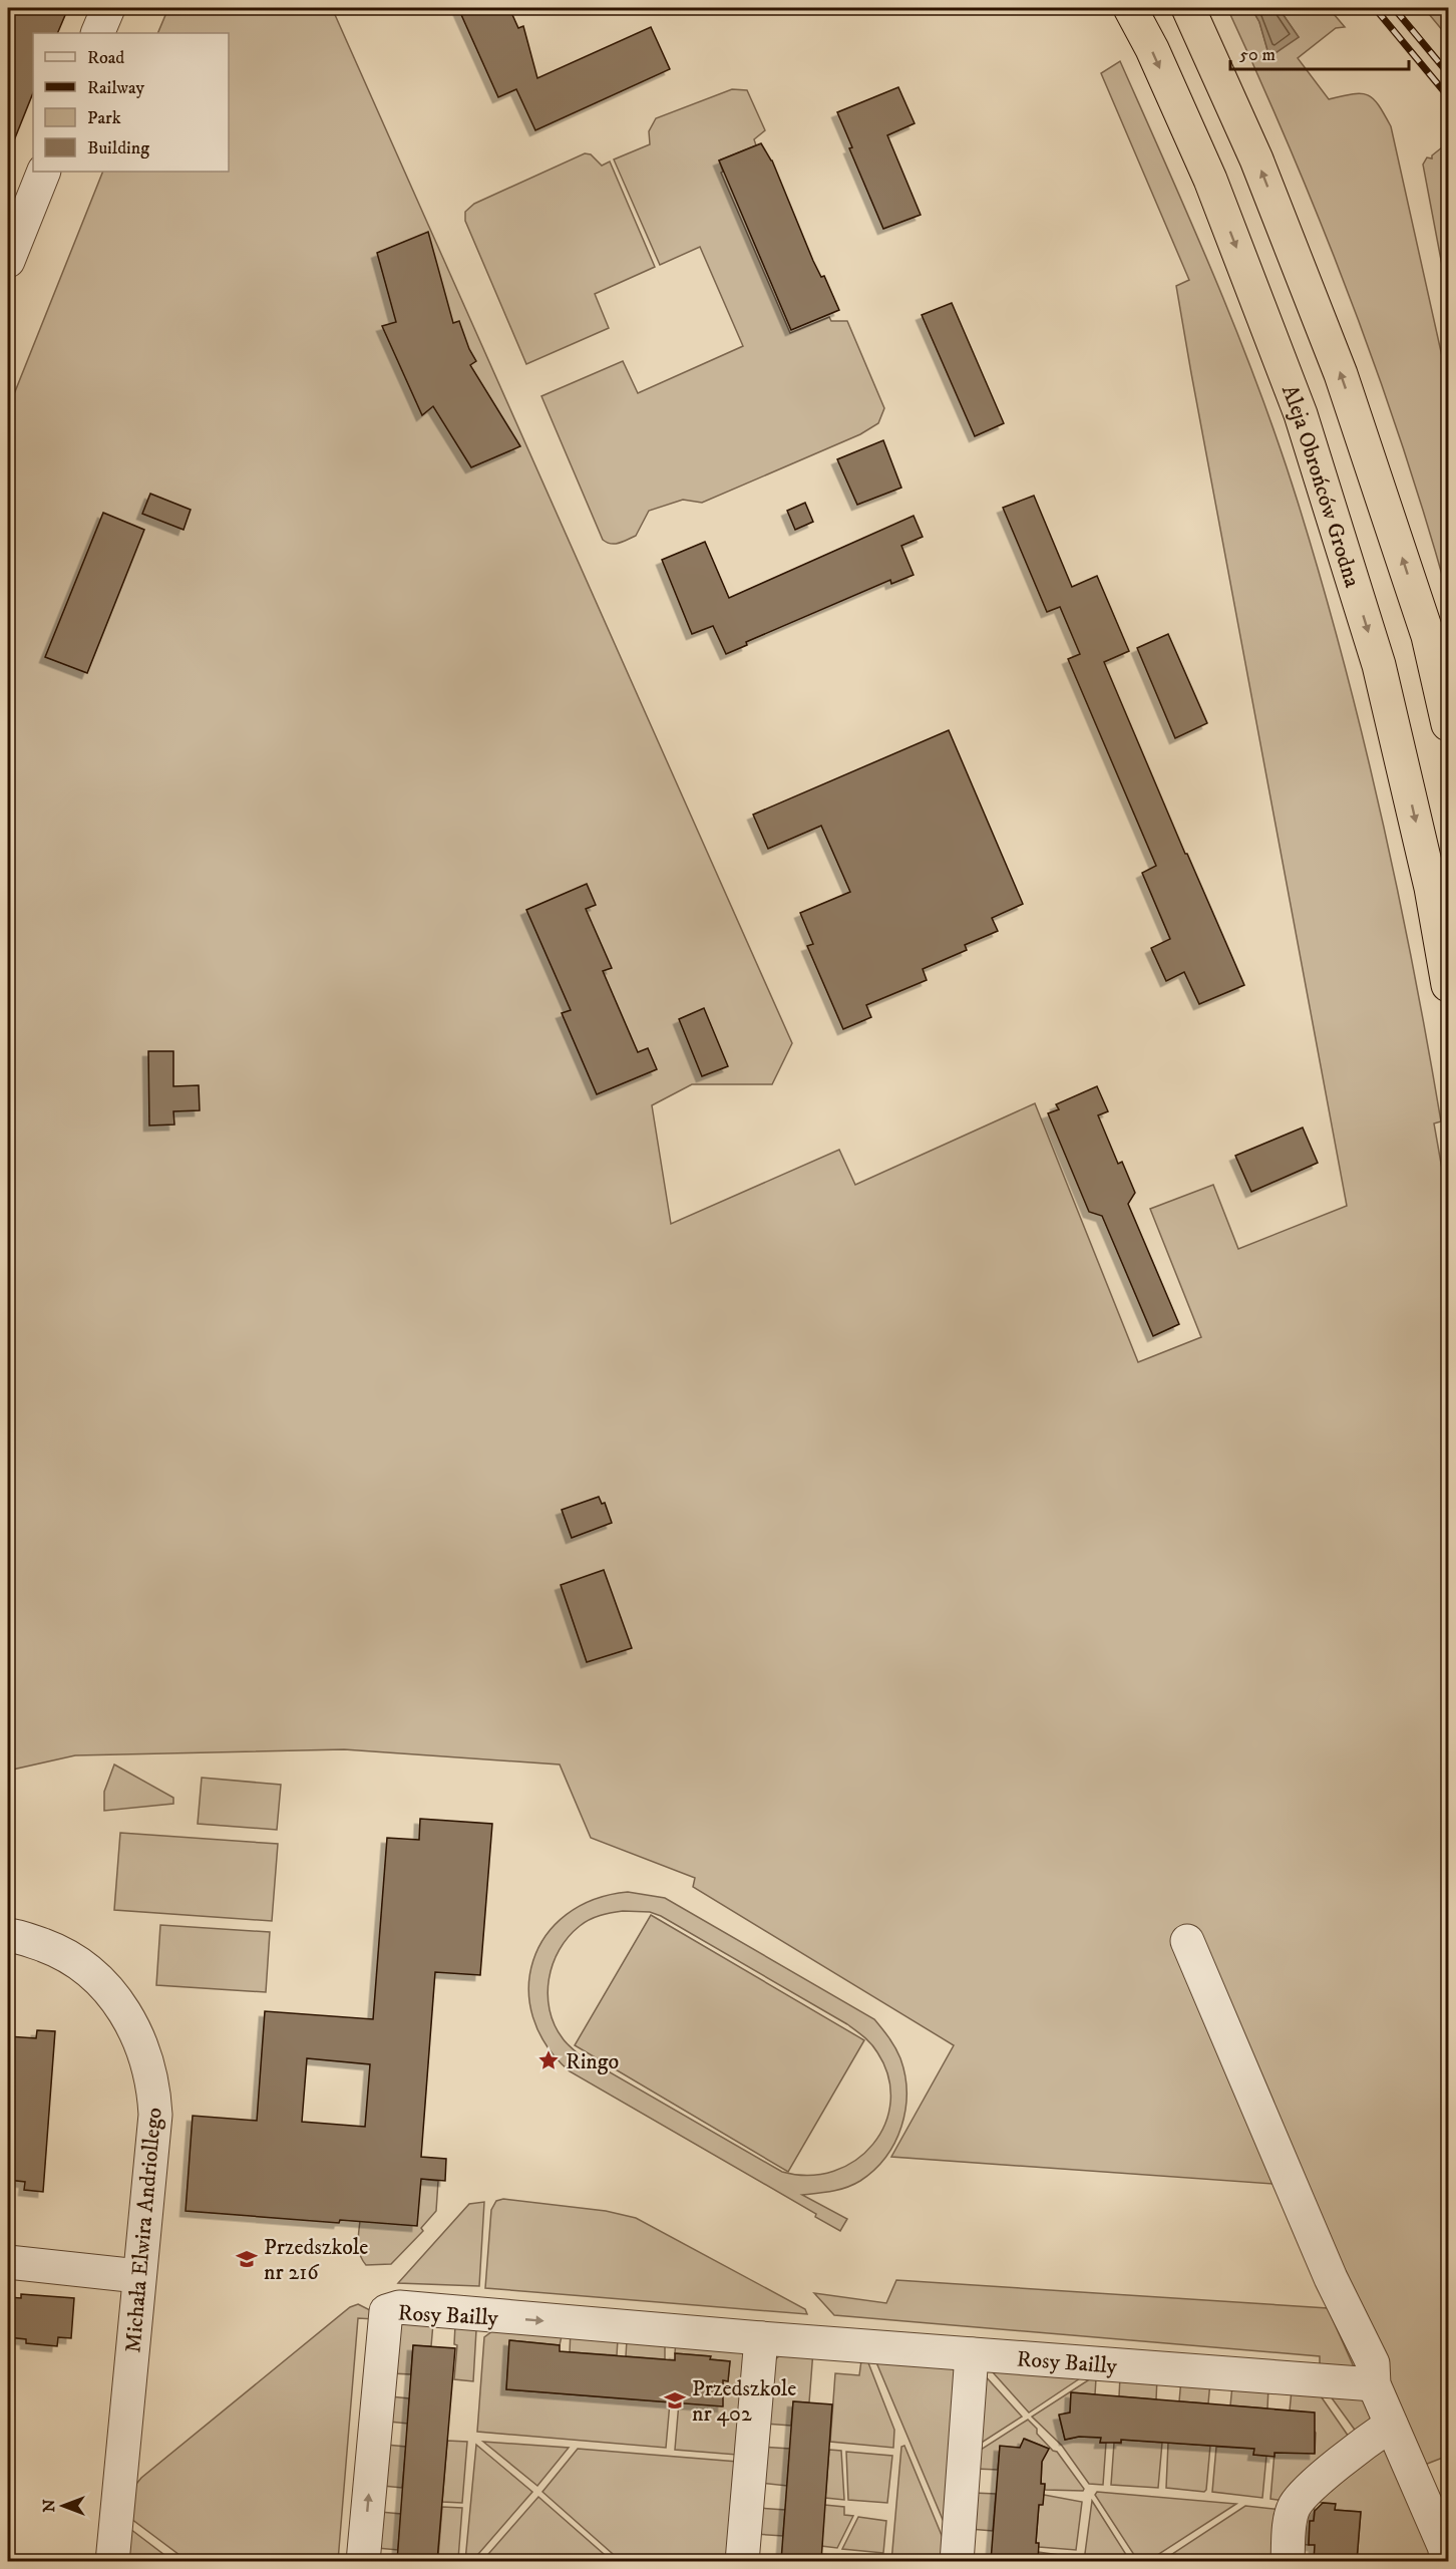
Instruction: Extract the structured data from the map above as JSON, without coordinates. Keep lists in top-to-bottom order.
{
  "streets": {
    "highway": ["Aleja Obrońców Grodna"],
    "street": ["Michała Elwira Andriollego", "Rosy Bailly"]
  },
  "places": {
    "place": ["Ringo"],
    "school or university": ["Przedszkole nr 216", "Przedszkole nr 402"]
  },
  "legend": [
    "Road",
    "Railway",
    "Park",
    "Building"
  ],
  "scale_bar": "50 m",
  "north": "left"
}
